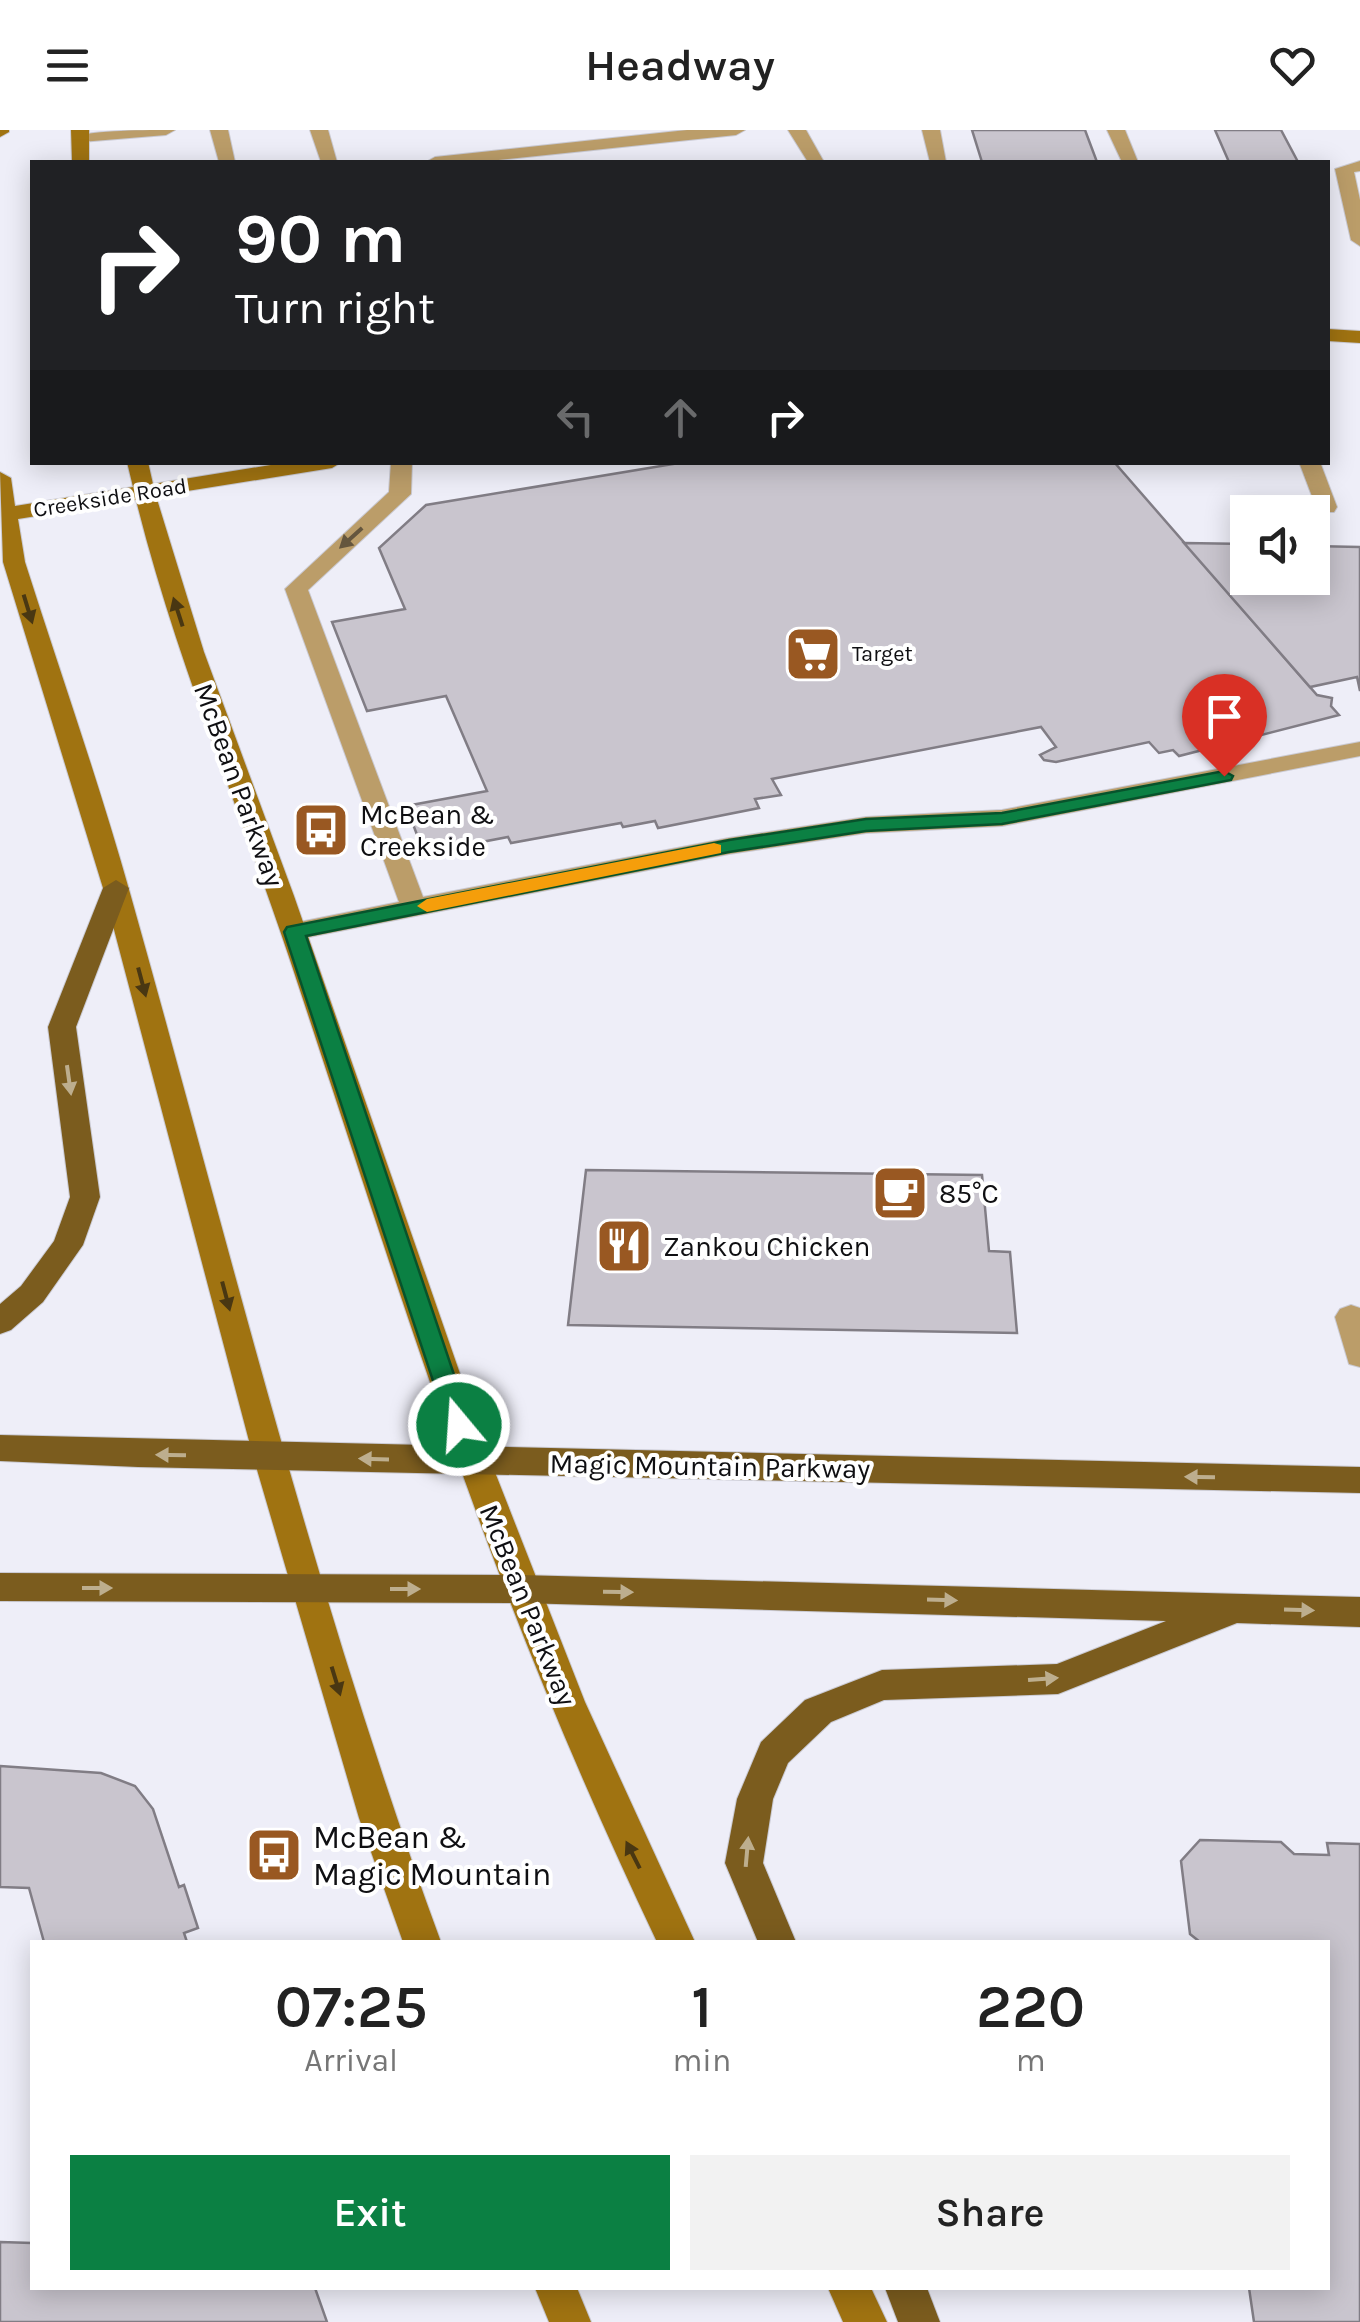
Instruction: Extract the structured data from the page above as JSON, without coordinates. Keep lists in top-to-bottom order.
{
  "streets": {
    "main road": ["Creekside Road", "McBean Parkway", "Magic Mountain Parkway"]
  },
  "crossings": [
    ["Creekside Road", "McBean Parkway"],
    ["McBean Parkway", "Magic Mountain Parkway"]
  ],
  "places": {
    "supermarket": ["Target"],
    "bus stop": ["McBean & Creekside", "McBean & Magic Mountain"],
    "cafe": ["85°C"],
    "restaurant": ["Zankou Chicken"]
  },
  "page": {
    "header": "Headway",
    "turn": ["90 m", "Turn right"],
    "eta": [
      "07:25",
      "Arrival",
      "1",
      "min",
      "220",
      "m"
    ],
    "buttons": ["Exit", "Share"]
  }
}
